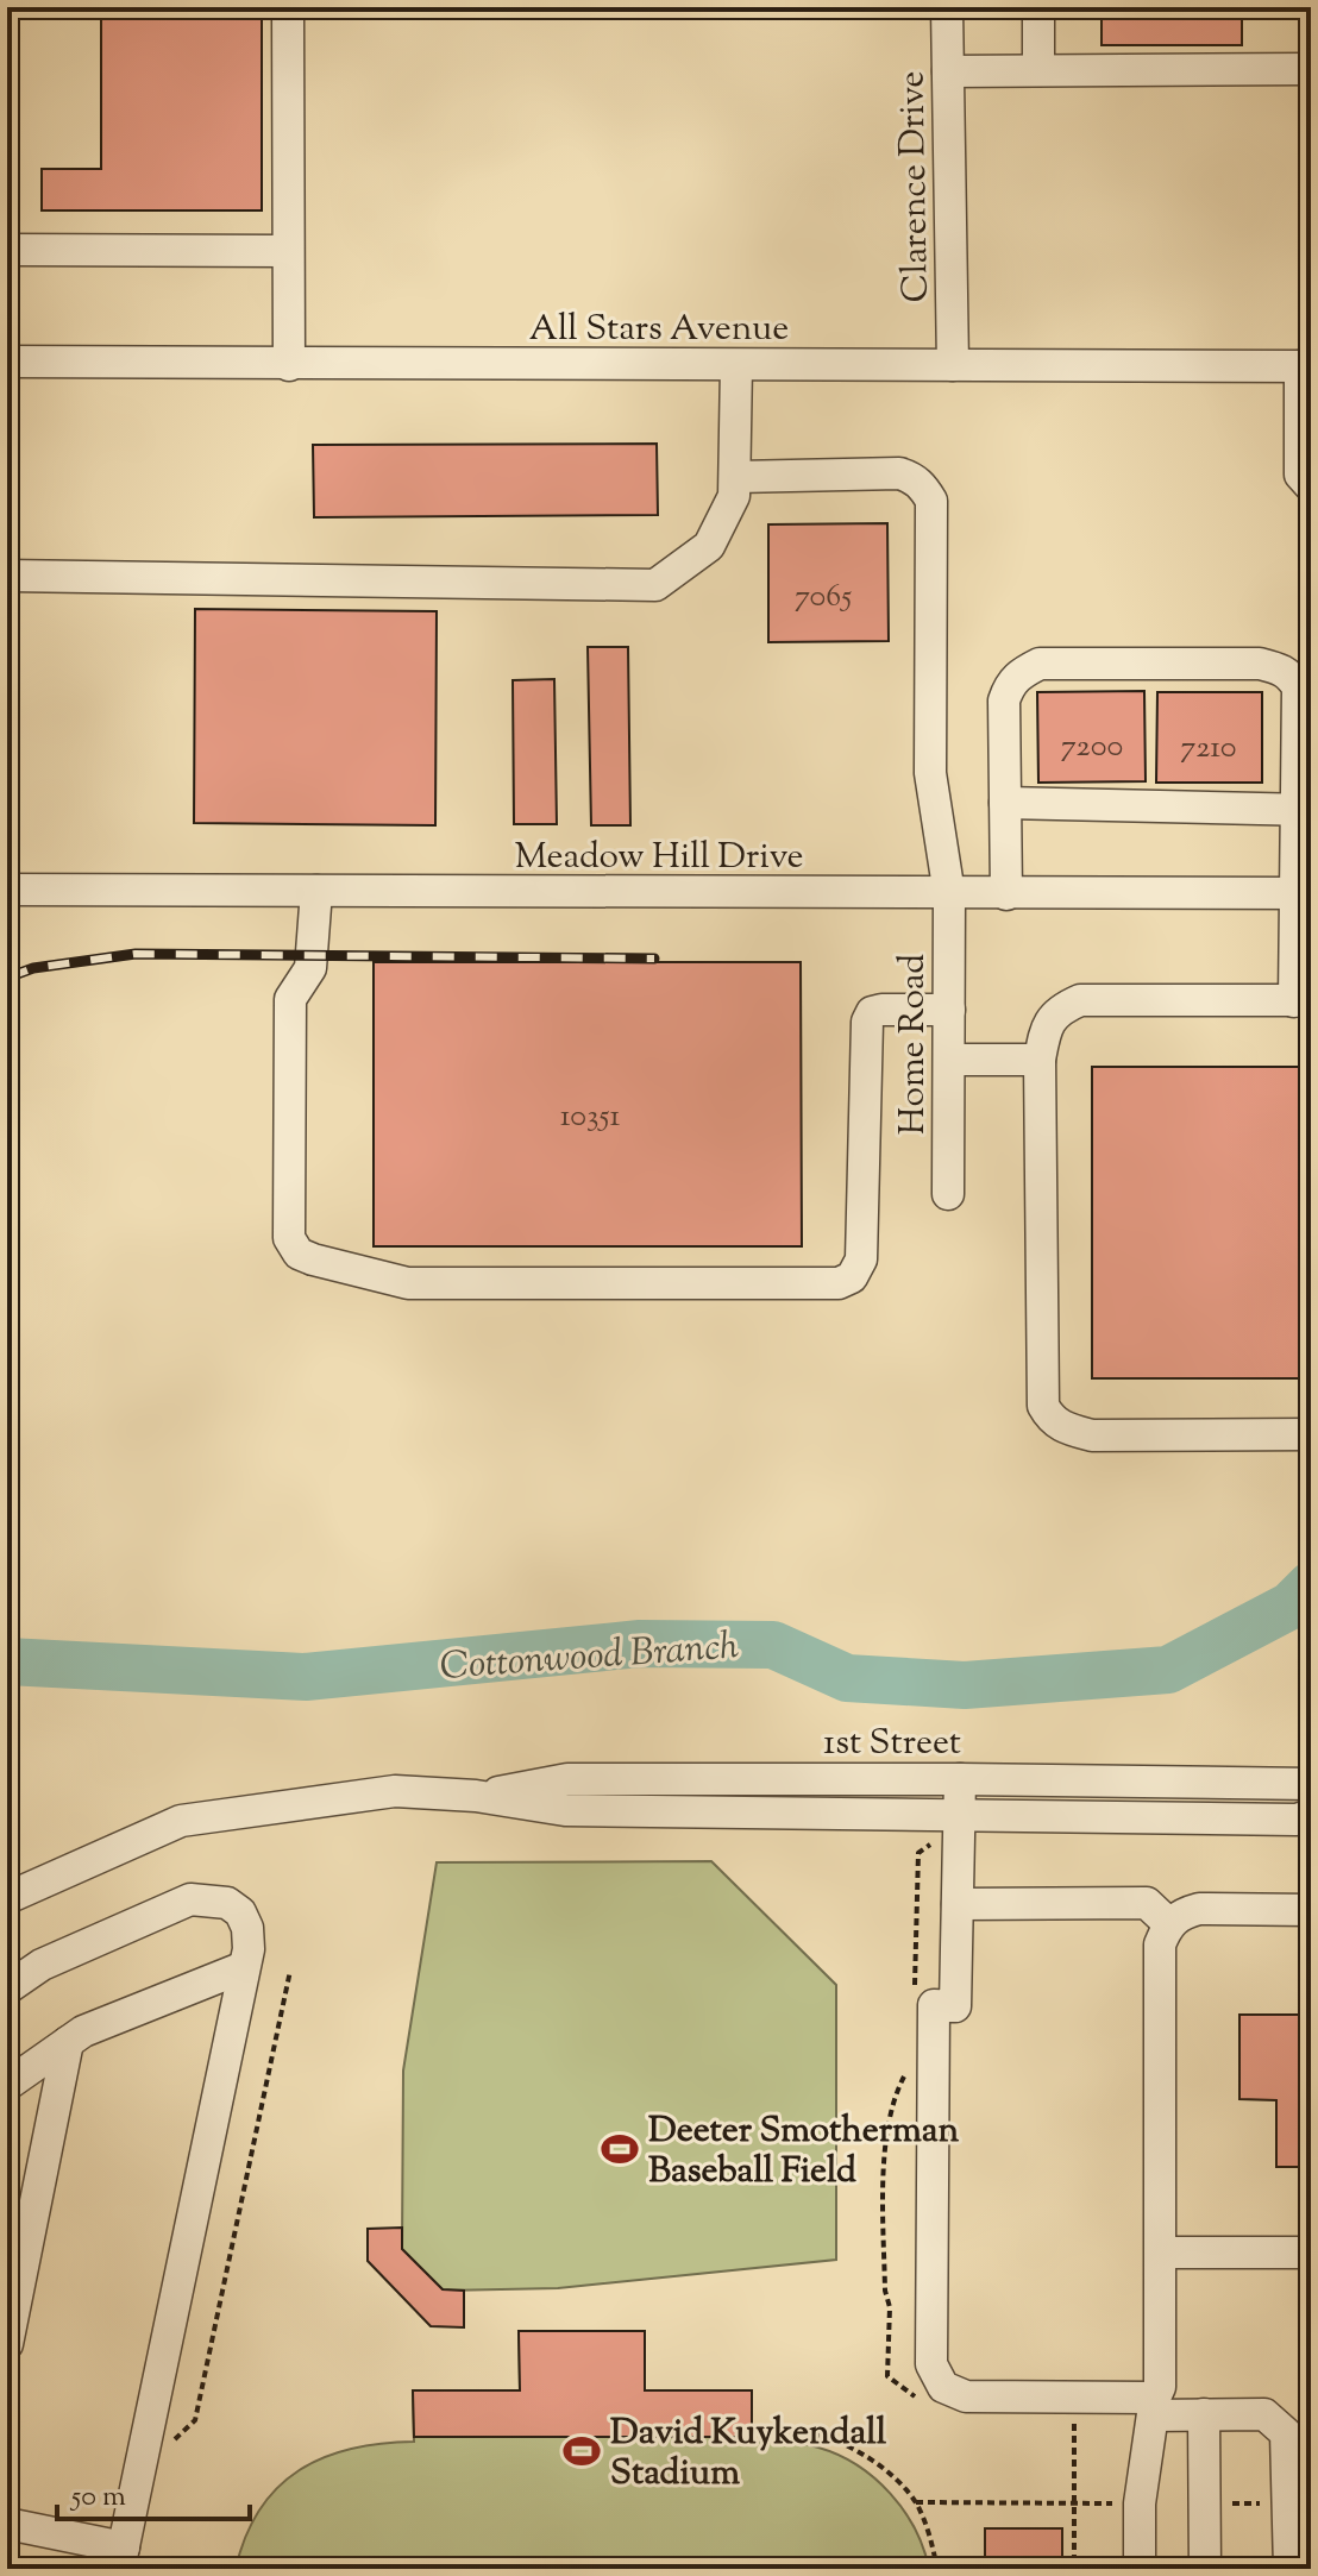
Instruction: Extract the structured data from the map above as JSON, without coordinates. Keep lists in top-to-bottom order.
{
  "streets": {
    "street": [
      "Clarence Drive",
      "All Stars Avenue",
      "Meadow Hill Drive",
      "Home Road",
      "1st Street"
    ]
  },
  "crossings": [
    ["Clarence Drive", "All Stars Avenue"],
    ["Meadow Hill Drive", "Home Road"]
  ],
  "water": ["Cottonwood Branch"],
  "places": {
    "sports": ["Deeter Smotherman Baseball Field", "David Kuykendall Stadium"]
  },
  "house_numbers": [
    "7065",
    "7200",
    "7210",
    "10351"
  ],
  "scale_bar": "50 m"
}
